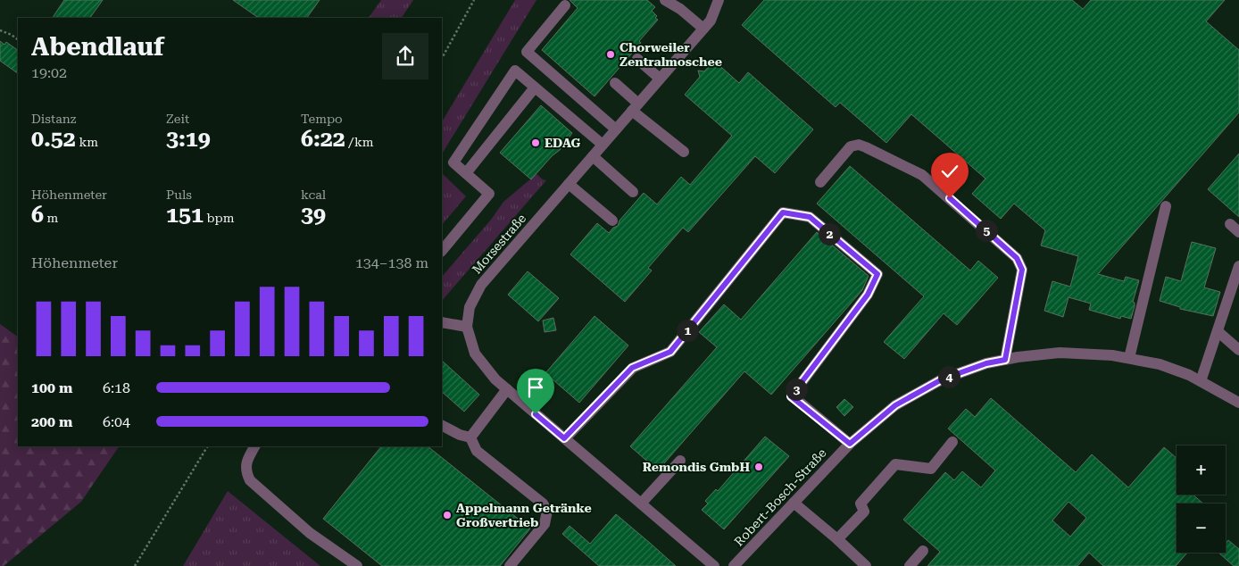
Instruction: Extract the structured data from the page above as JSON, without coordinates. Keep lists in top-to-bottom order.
{
  "streets": {
    "street": ["Morsestraße", "Robert-Bosch-Straße"]
  },
  "places": [
    "Chorweiler Zentralmoschee",
    "EDAG",
    "Remondis GmbH",
    "Appelmann Getränke Großvertrieb"
  ],
  "page": {
    "heading": ["Abendlauf", "19:02"],
    "stats": [
      ["Distanz", "0.52 km"],
      ["Zeit", "3:19"],
      ["Tempo", "6:22 /km"],
      ["Höhenmeter", "6 m"],
      ["Puls", "151 bpm"],
      ["kcal", "39"]
    ],
    "pins": [
      "5",
      "2",
      "1",
      "4",
      "3"
    ],
    "chart": ["Höhenmeter", "134–138 m"],
    "list": [
      {
        "name": "100 m",
        "note": "6:18"
      },
      {
        "name": "200 m",
        "note": "6:04"
      }
    ],
    "map_buttons": ["+", "−"]
  }
}
